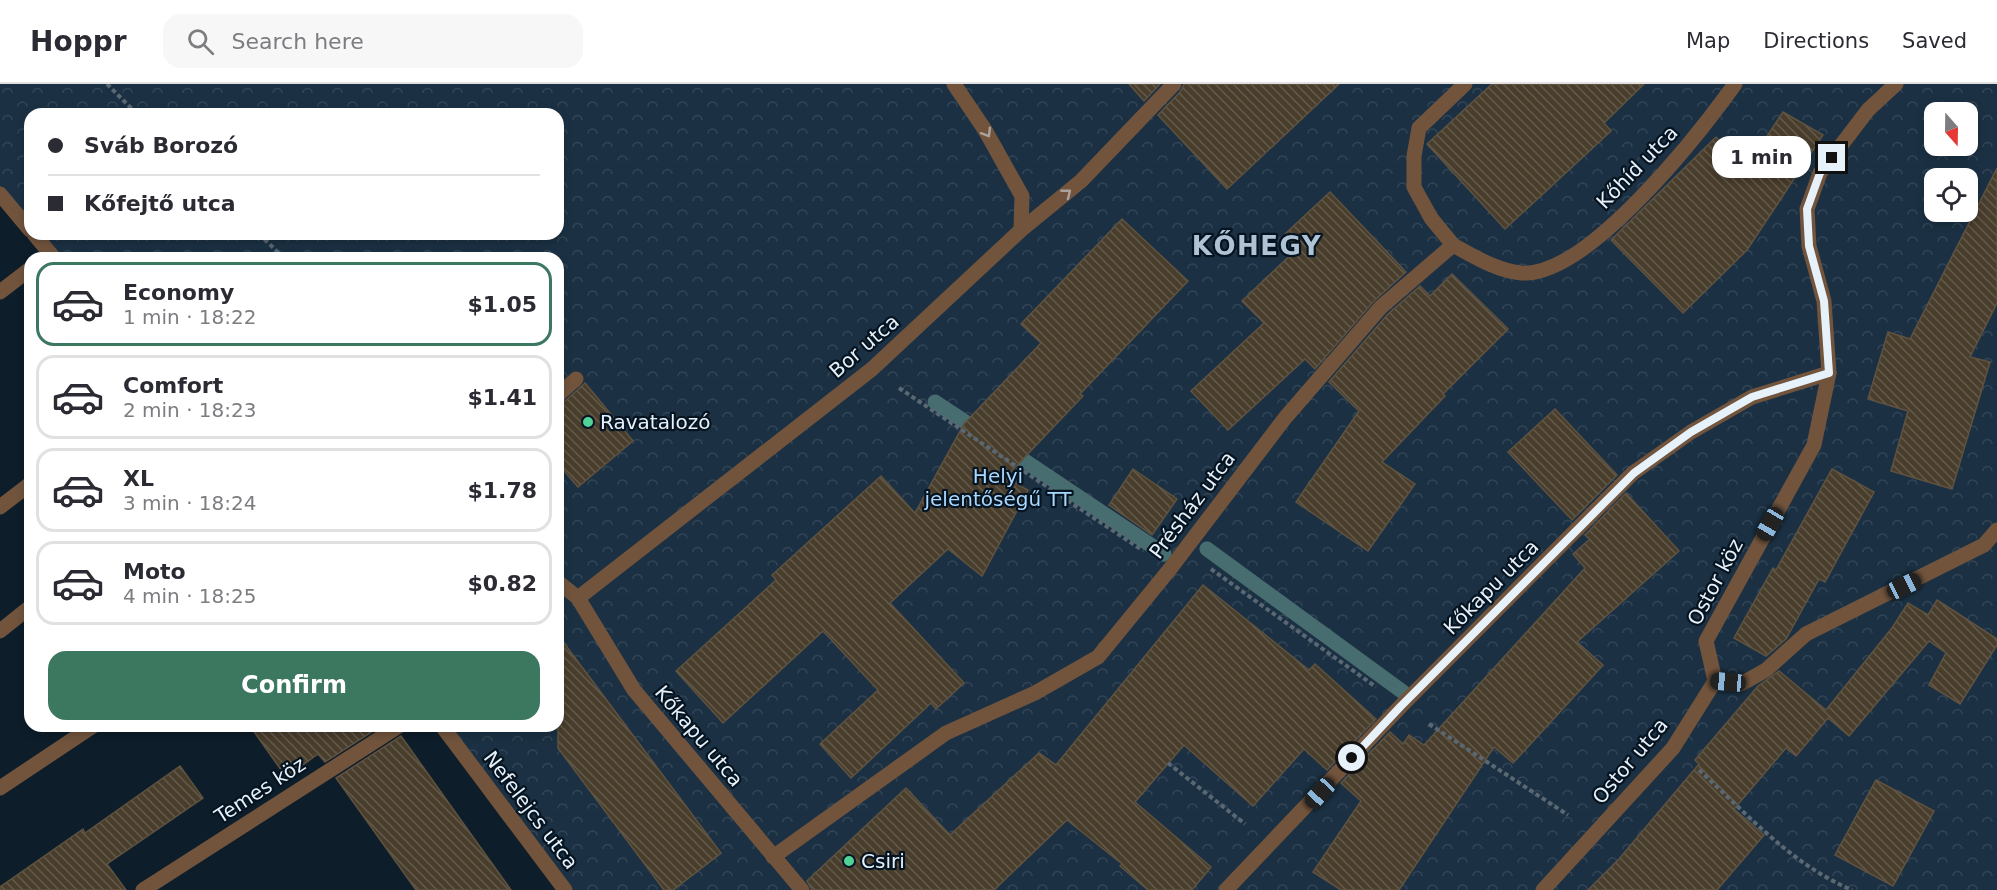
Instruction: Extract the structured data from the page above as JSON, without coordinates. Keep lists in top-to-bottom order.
{
  "streets": {
    "street": [
      "Kőhíd utca",
      "Bor utca",
      "Présház utca",
      "Ostor köz",
      "Kőkapu utca",
      "Ostor utca",
      "Temes köz",
      "Nefelejcs utca"
    ]
  },
  "crossings": [
    ["Kőhíd utca", "Présház utca"],
    ["Bor utca", "Kőkapu utca"],
    ["Présház utca", "Kőkapu utca"],
    ["Ostor köz", "Kőkapu utca"],
    ["Ostor köz", "Ostor utca"]
  ],
  "districts": ["KŐHEGY"],
  "parks": ["Helyi jelentőségű TT"],
  "places": ["Ravatalozó", "Csiri"],
  "north": "bottom",
  "page": {
    "header": "Hoppr",
    "search": "Search here",
    "nav": ["Map", "Directions", "Saved"],
    "banner": ["Sváb Borozó", "Kőfejtő utca"],
    "bubble": "1 min",
    "list": [
      {
        "name": "Economy",
        "note": "1 min · 18:22",
        "value": "$1.05"
      },
      {
        "name": "Comfort",
        "note": "2 min · 18:23",
        "value": "$1.41"
      },
      {
        "name": "XL",
        "note": "3 min · 18:24",
        "value": "$1.78"
      },
      {
        "name": "Moto",
        "note": "4 min · 18:25",
        "value": "$0.82"
      }
    ],
    "buttons": "Confirm"
  }
}
